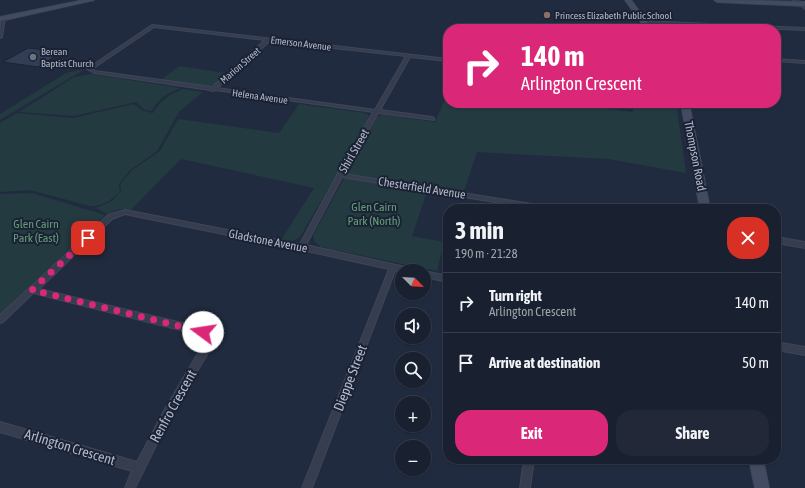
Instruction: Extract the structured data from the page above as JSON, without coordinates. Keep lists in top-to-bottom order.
{
  "streets": {
    "street": [
      "Emerson Avenue",
      "Marion Street",
      "Helena Avenue",
      "Shirl Street",
      "Thompson Road",
      "Chesterfield Avenue",
      "Gladstone Avenue",
      "Dieppe Street",
      "Renfro Crescent",
      "Arlington Crescent"
    ]
  },
  "crossings": [
    ["Emerson Avenue", "Marion Street"],
    ["Emerson Avenue", "Helena Avenue"],
    ["Emerson Avenue", "Shirl Street"],
    ["Marion Street", "Helena Avenue"],
    ["Helena Avenue", "Shirl Street"],
    ["Shirl Street", "Chesterfield Avenue"],
    ["Shirl Street", "Gladstone Avenue"],
    ["Gladstone Avenue", "Dieppe Street"],
    ["Gladstone Avenue", "Renfro Crescent"],
    ["Renfro Crescent", "Arlington Crescent"]
  ],
  "parks": ["Glen Cairn Park (North)", "Glen Cairn Park (East)"],
  "places": ["Princess Elizabeth Public School", "Berean Baptist Church"],
  "north": "bottom right",
  "page": {
    "turn": ["140 m", "Arlington Crescent"],
    "heading": ["3 min", "190 m · 21:28"],
    "map_buttons": ["+", "−"],
    "list": [
      {
        "name": "Turn right",
        "note": "Arlington Crescent",
        "value": "140 m"
      },
      {
        "name": "Arrive at destination",
        "value": "50 m"
      }
    ],
    "buttons": ["Exit", "Share"]
  }
}
